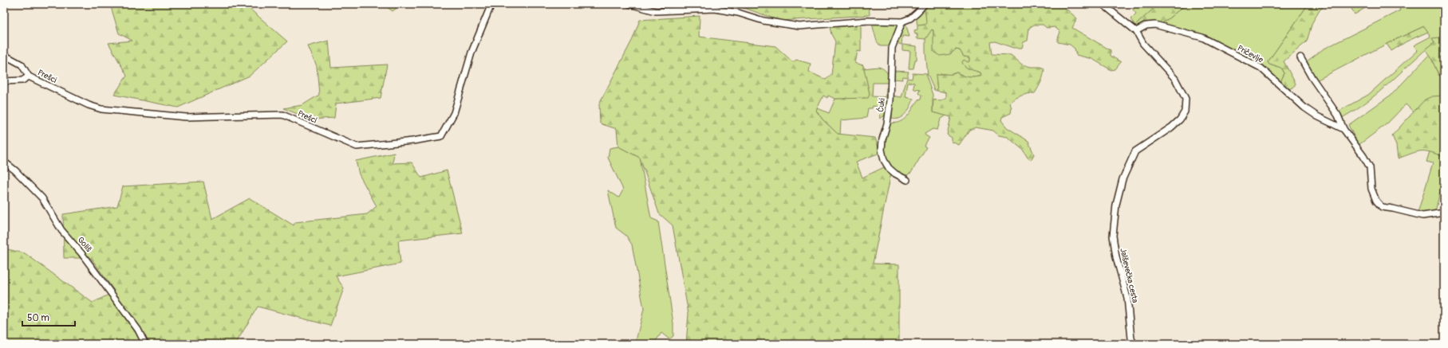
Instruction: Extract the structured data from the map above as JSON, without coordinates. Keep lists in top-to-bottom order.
{
  "streets": {
    "street": [
      "Pričevlje",
      "Prešci",
      "Ćuki",
      "Goliš",
      "Jalševečka cesta"
    ]
  },
  "crossings": [
    ["Pričevlje", "Jalševečka cesta"]
  ],
  "scale_bar": "50 m"
}
